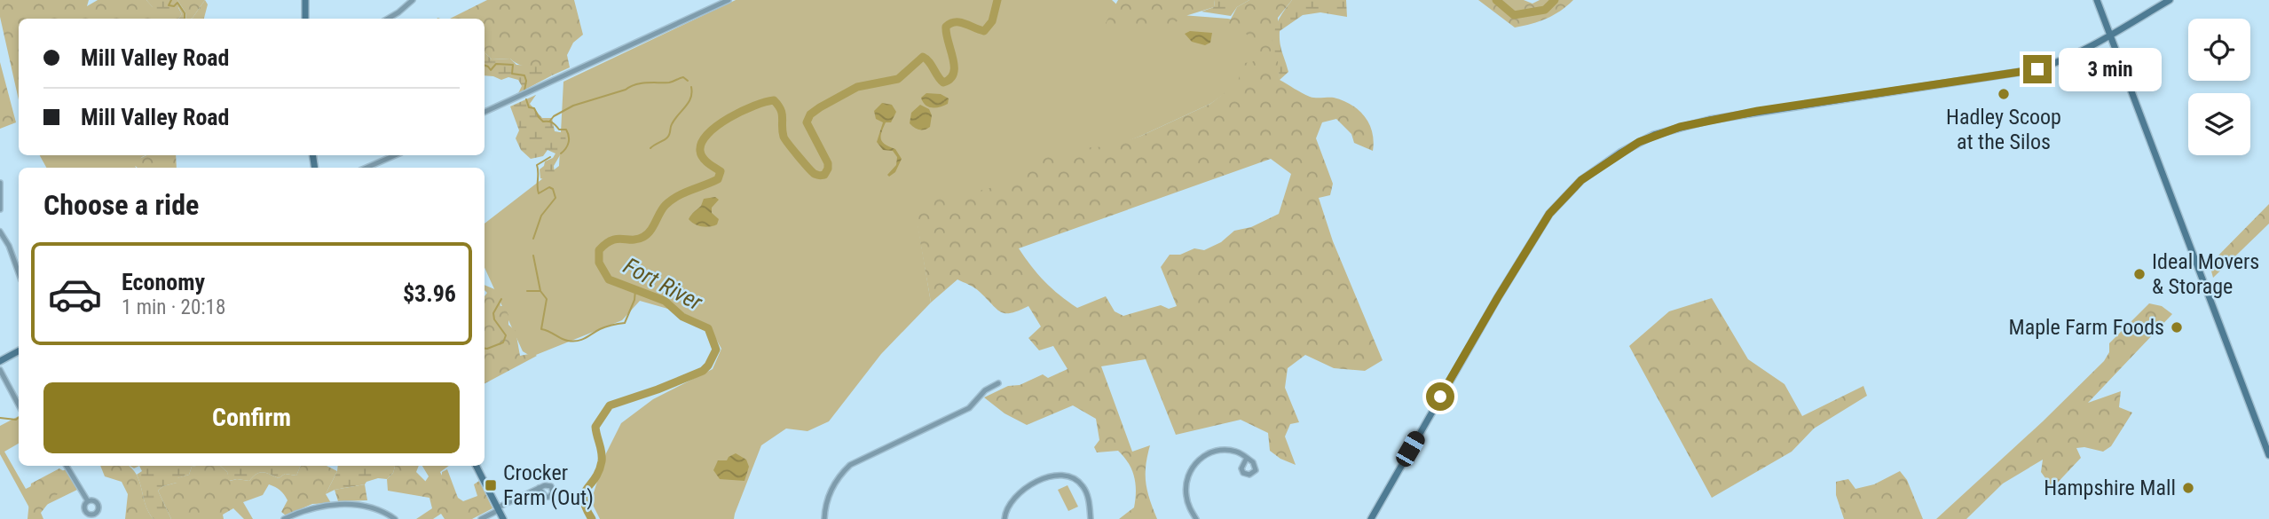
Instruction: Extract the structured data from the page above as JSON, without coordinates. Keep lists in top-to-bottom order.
{
  "water": ["Fort River"],
  "places": {
    "other": [
      "Hadley Scoop at the Silos",
      "Ideal Movers & Storage",
      "Maple Farm Foods",
      "Hampshire Mall"
    ],
    "transit": ["Crocker Farm (Out)"]
  },
  "page": {
    "banner": ["Mill Valley Road", "Mill Valley Road"],
    "bubble": "3 min",
    "heading": "Choose a ride",
    "list": [
      {
        "name": "Economy",
        "note": "1 min · 20:18",
        "value": "$3.96"
      }
    ],
    "buttons": "Confirm"
  }
}
